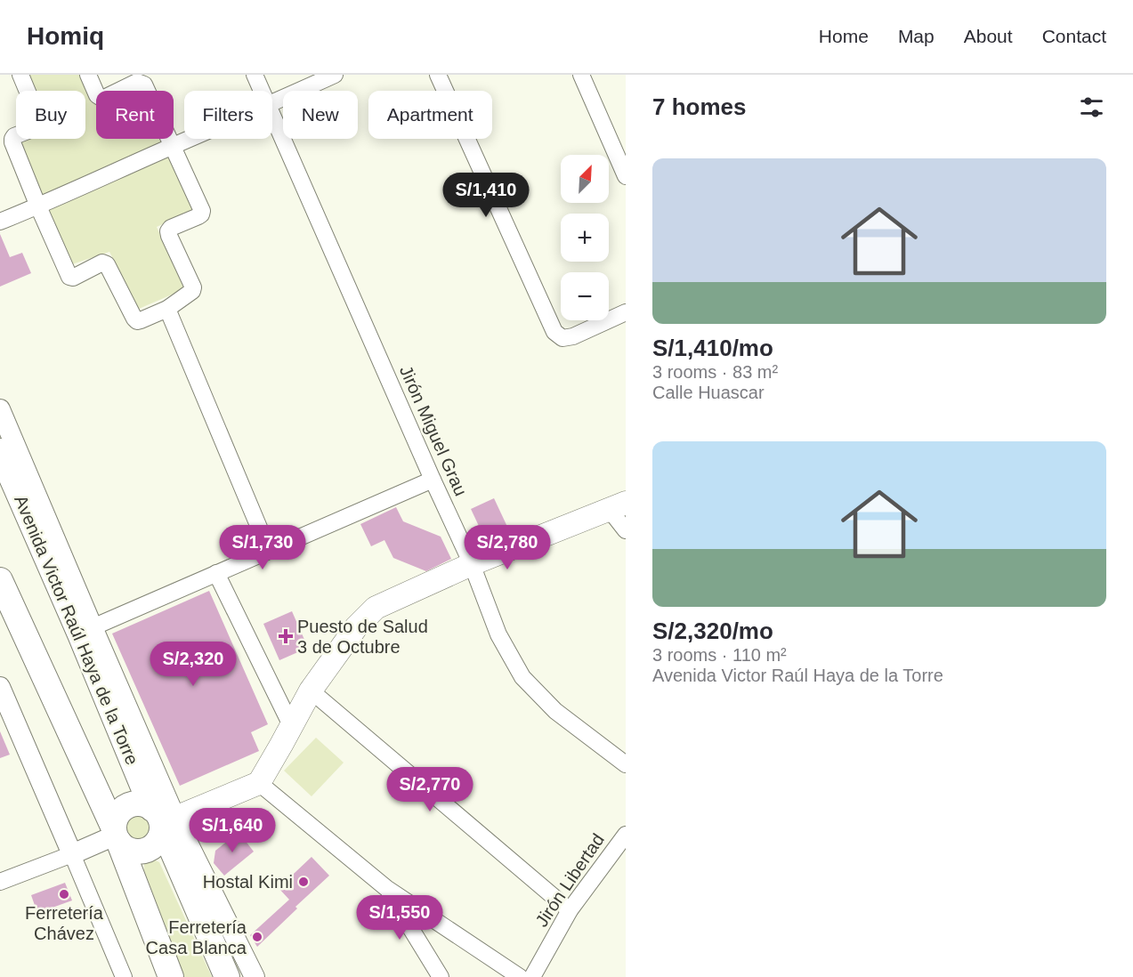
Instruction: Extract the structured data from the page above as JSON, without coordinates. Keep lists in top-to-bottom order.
{
  "streets": {
    "main road": ["Avenida Victor Raúl Haya de la Torre"],
    "street": ["Jirón Miguel Grau", "Jirón Libertad"]
  },
  "places": {
    "health": ["Puesto de Salud 3 de Octubre"],
    "other": ["Hostal Kimi", "Ferretería Chávez", "Ferretería Casa Blanca"]
  },
  "north": "top right",
  "page": {
    "header": "Homiq",
    "nav": [
      "Home",
      "Map",
      "About",
      "Contact"
    ],
    "heading": "7 homes",
    "chip": [
      "Buy",
      "Rent",
      "Filters",
      "New",
      "Apartment"
    ],
    "list": [
      {
        "name": "S/1,410/mo",
        "note": "3 rooms · 83 m² · Calle Huascar"
      },
      {
        "name": "S/2,320/mo",
        "note": "3 rooms · 110 m² · Avenida Victor Raúl Haya de la Torre"
      }
    ],
    "map_buttons": ["+", "−"],
    "price": [
      "S/1,410",
      "S/1,730",
      "S/2,780",
      "S/2,320",
      "S/2,770",
      "S/1,640",
      "S/1,550"
    ]
  }
}
